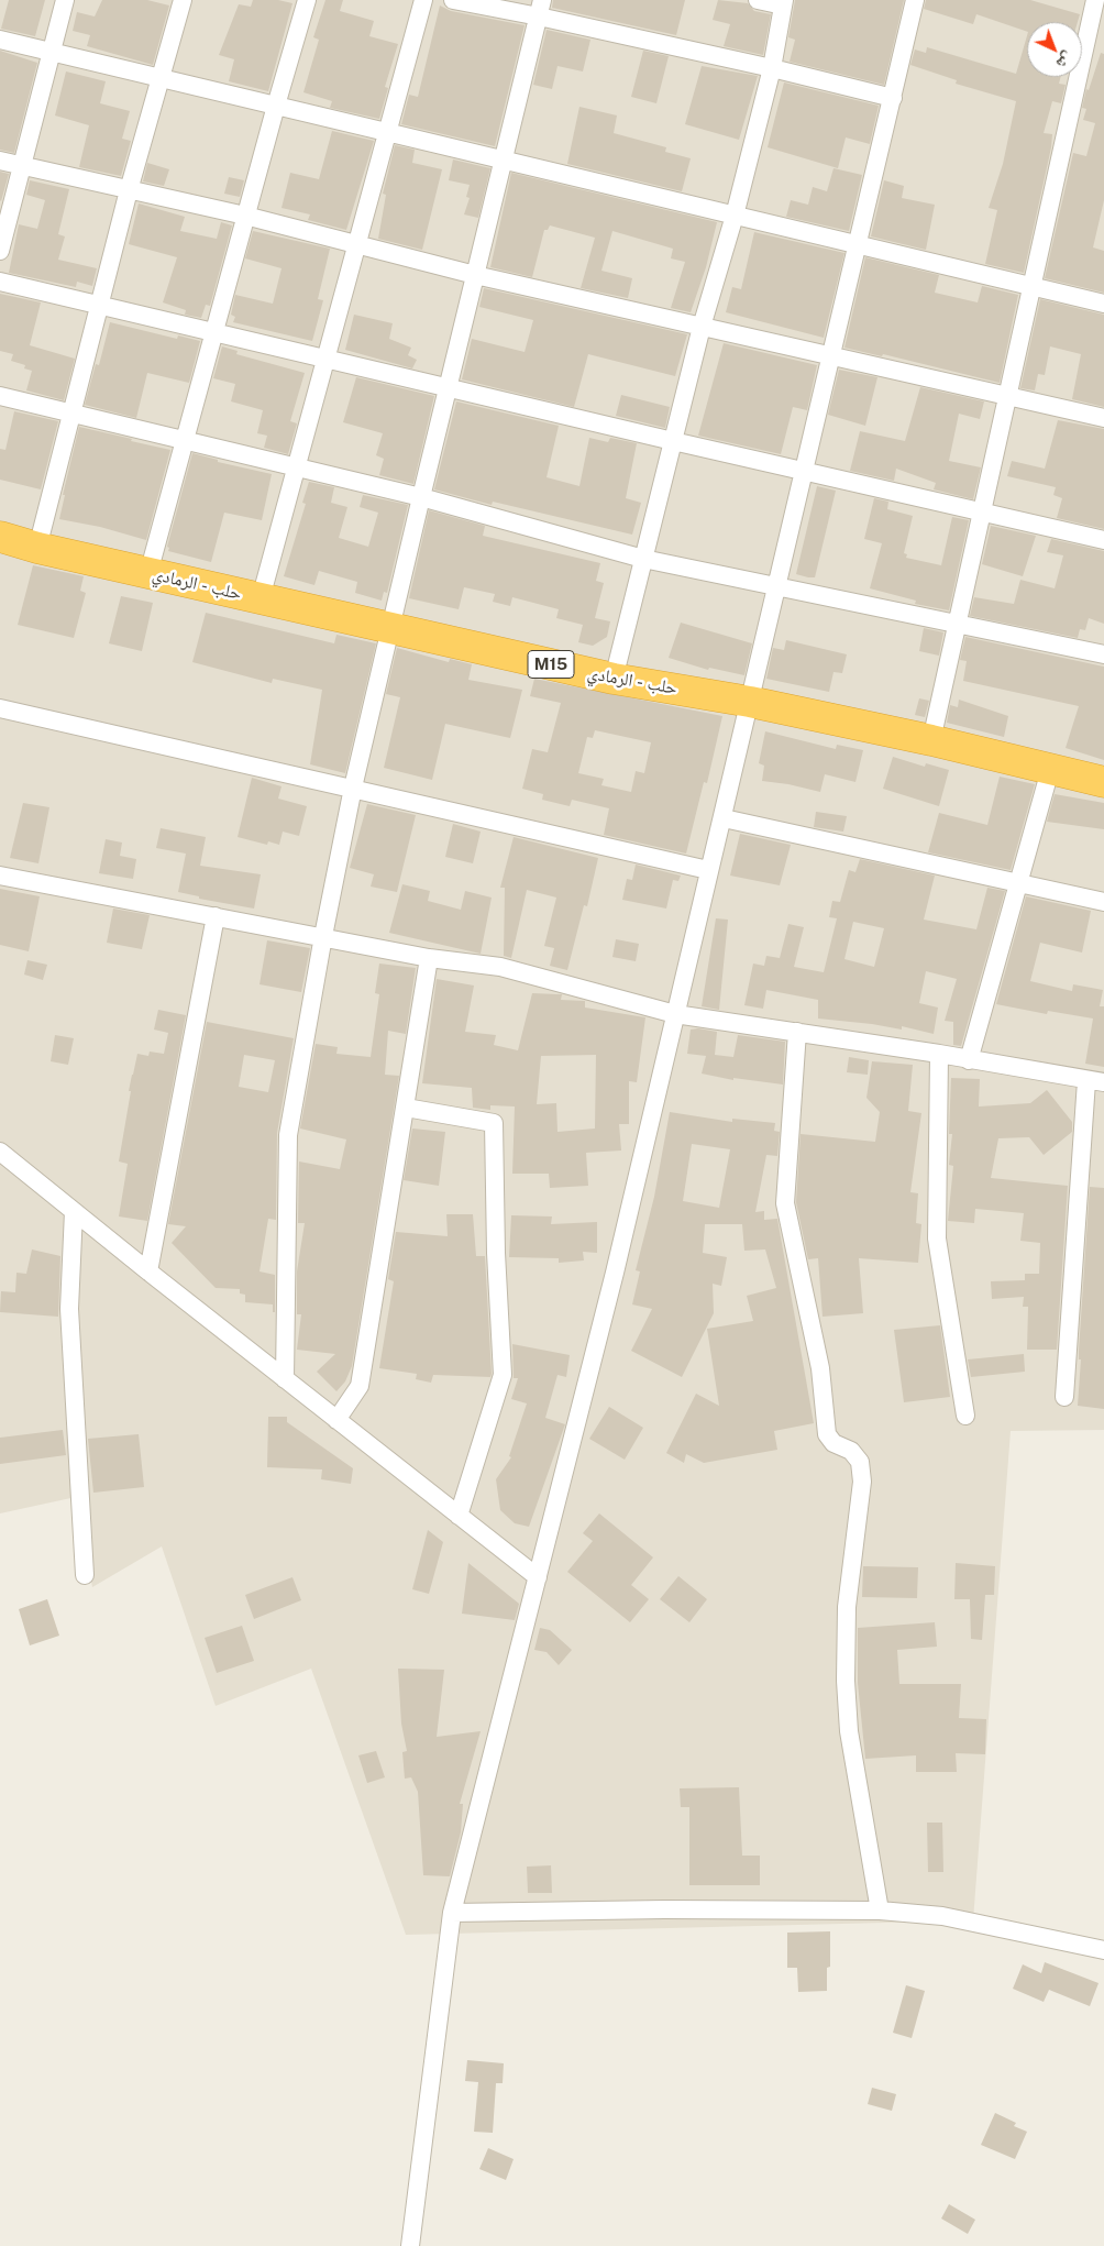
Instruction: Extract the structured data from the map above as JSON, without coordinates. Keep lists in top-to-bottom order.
{
  "streets": {
    "highway": ["حلب - الرمادي", "M15"]
  },
  "north": "bottom right"
}
